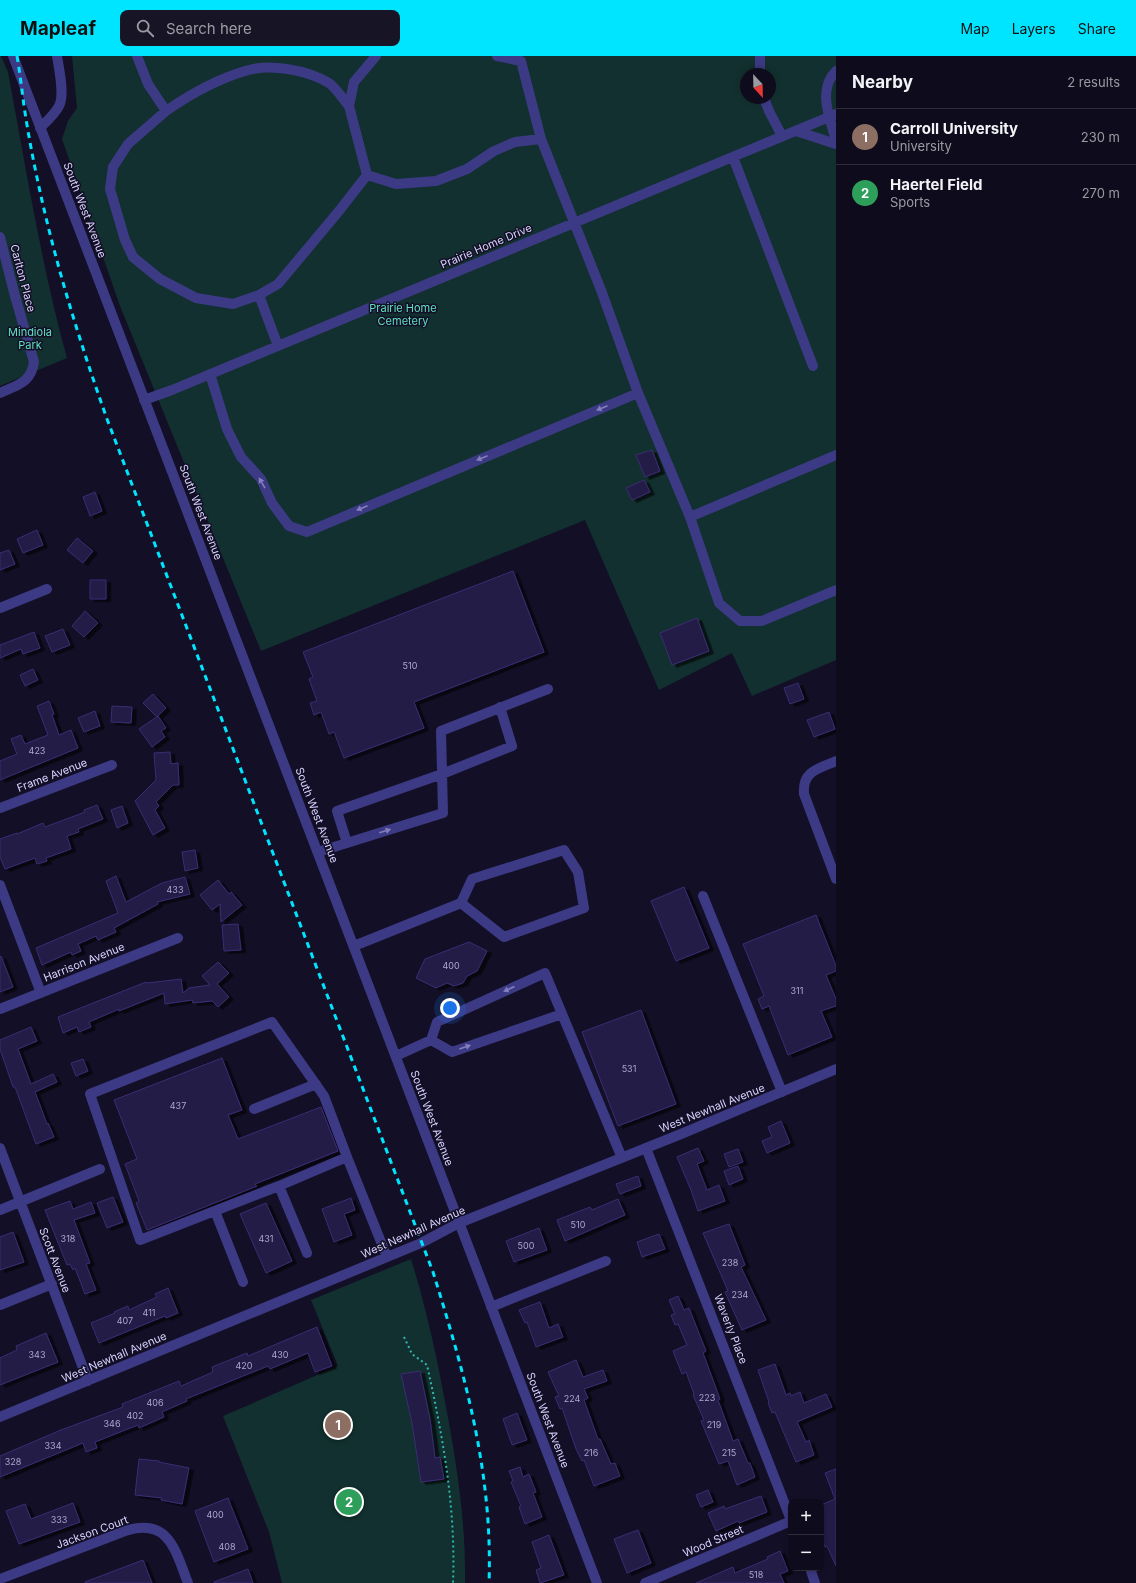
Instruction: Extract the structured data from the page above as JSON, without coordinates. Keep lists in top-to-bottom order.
{
  "streets": {
    "street": [
      "South West Avenue",
      "Prairie Home Drive",
      "Carlton Place",
      "Frame Avenue",
      "Harrison Avenue",
      "West Newhall Avenue",
      "Scott Avenue",
      "Waverly Place",
      "Jackson Court",
      "Wood Street"
    ]
  },
  "crossings": [
    ["South West Avenue", "Prairie Home Drive"],
    ["South West Avenue", "West Newhall Avenue"],
    ["West Newhall Avenue", "Scott Avenue"],
    ["West Newhall Avenue", "Waverly Place"]
  ],
  "parks": ["Prairie Home Cemetery", "Mindiola Park"],
  "house_numbers": [
    "510",
    "423",
    "433",
    "400",
    "311",
    "531",
    "437",
    "510",
    "318",
    "431",
    "500",
    "238",
    "234",
    "411",
    "407",
    "343",
    "430",
    "420",
    "223",
    "224",
    "406",
    "402",
    "346",
    "219",
    "334",
    "216",
    "215",
    "328",
    "400",
    "333",
    "408",
    "518"
  ],
  "north": "bottom",
  "page": {
    "header": "Mapleaf",
    "search": "Search here",
    "nav": ["Map", "Layers", "Share"],
    "heading": ["Nearby", "2 results"],
    "list": [
      {
        "mark": "1",
        "name": "Carroll University",
        "note": "University",
        "value": "230 m"
      },
      {
        "mark": "2",
        "name": "Haertel Field",
        "note": "Sports",
        "value": "270 m"
      }
    ],
    "pins": ["1", "2"],
    "map_buttons": ["+", "−"]
  }
}
